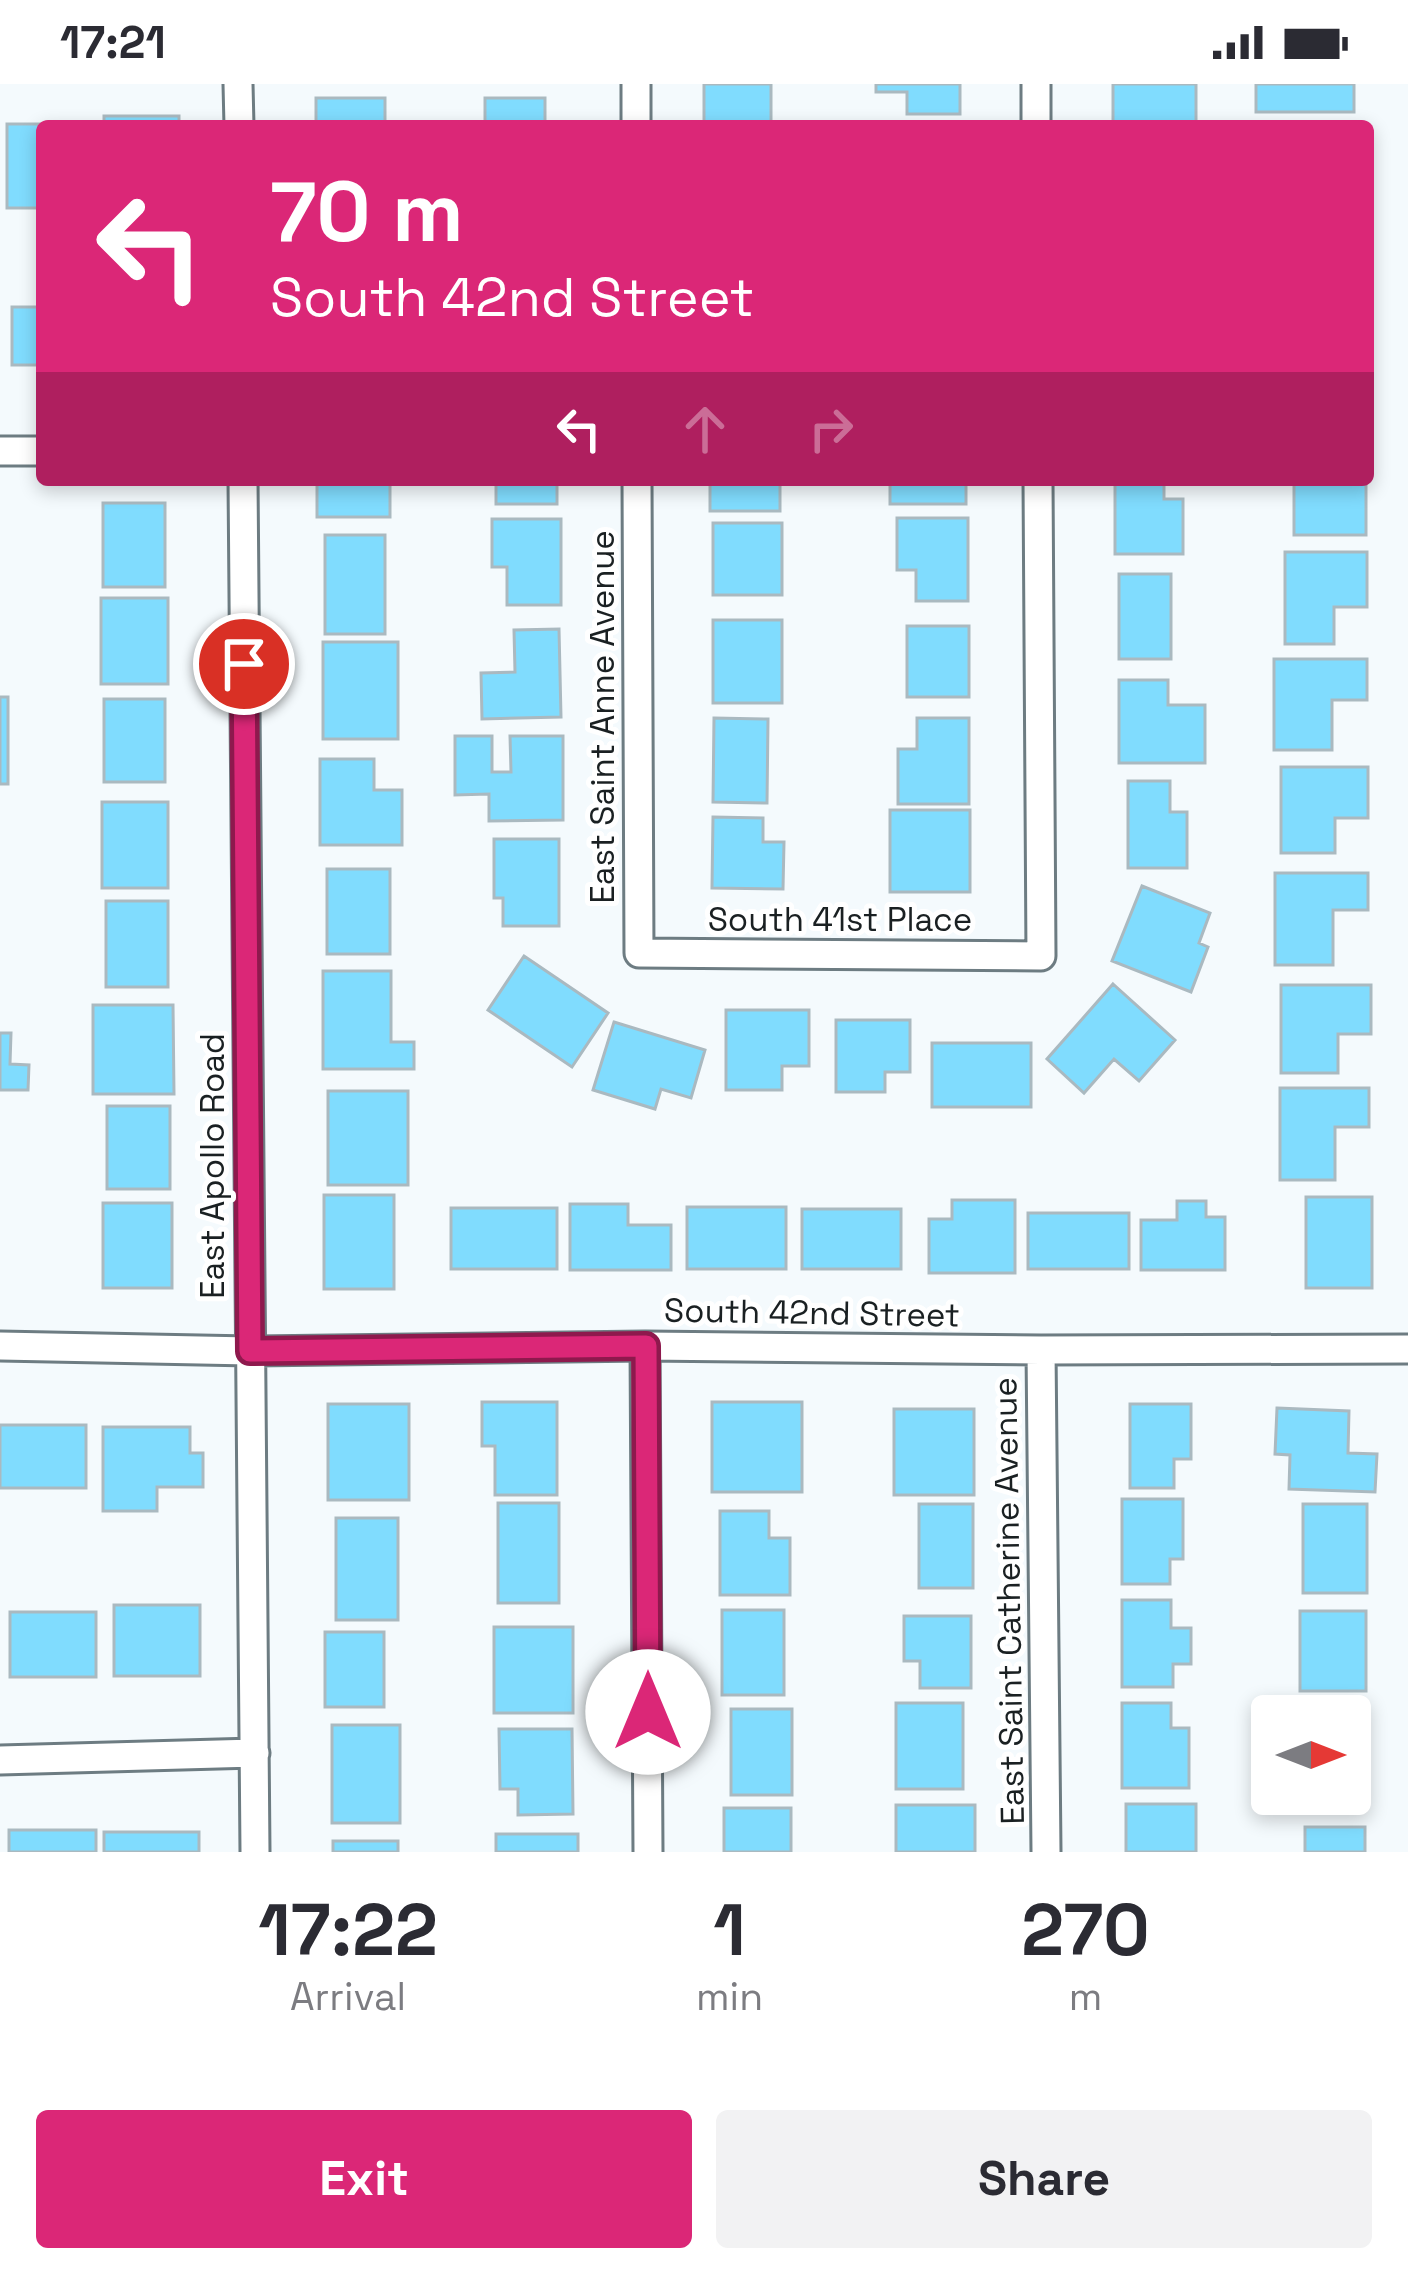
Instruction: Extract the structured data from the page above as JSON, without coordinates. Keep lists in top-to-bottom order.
{
  "streets": {
    "street": [
      "East Saint Anne Avenue",
      "South 41st Place",
      "East Apollo Road",
      "South 42nd Street",
      "East Saint Catherine Avenue"
    ]
  },
  "crossings": [
    ["East Saint Anne Avenue", "South 41st Place"],
    ["East Apollo Road", "South 42nd Street"],
    ["South 42nd Street", "East Saint Catherine Avenue"]
  ],
  "north": "right",
  "page": {
    "status": "17:21",
    "turn": ["70 m", "South 42nd Street"],
    "eta": [
      "17:22",
      "Arrival",
      "1",
      "min",
      "270",
      "m"
    ],
    "buttons": ["Exit", "Share"]
  }
}
